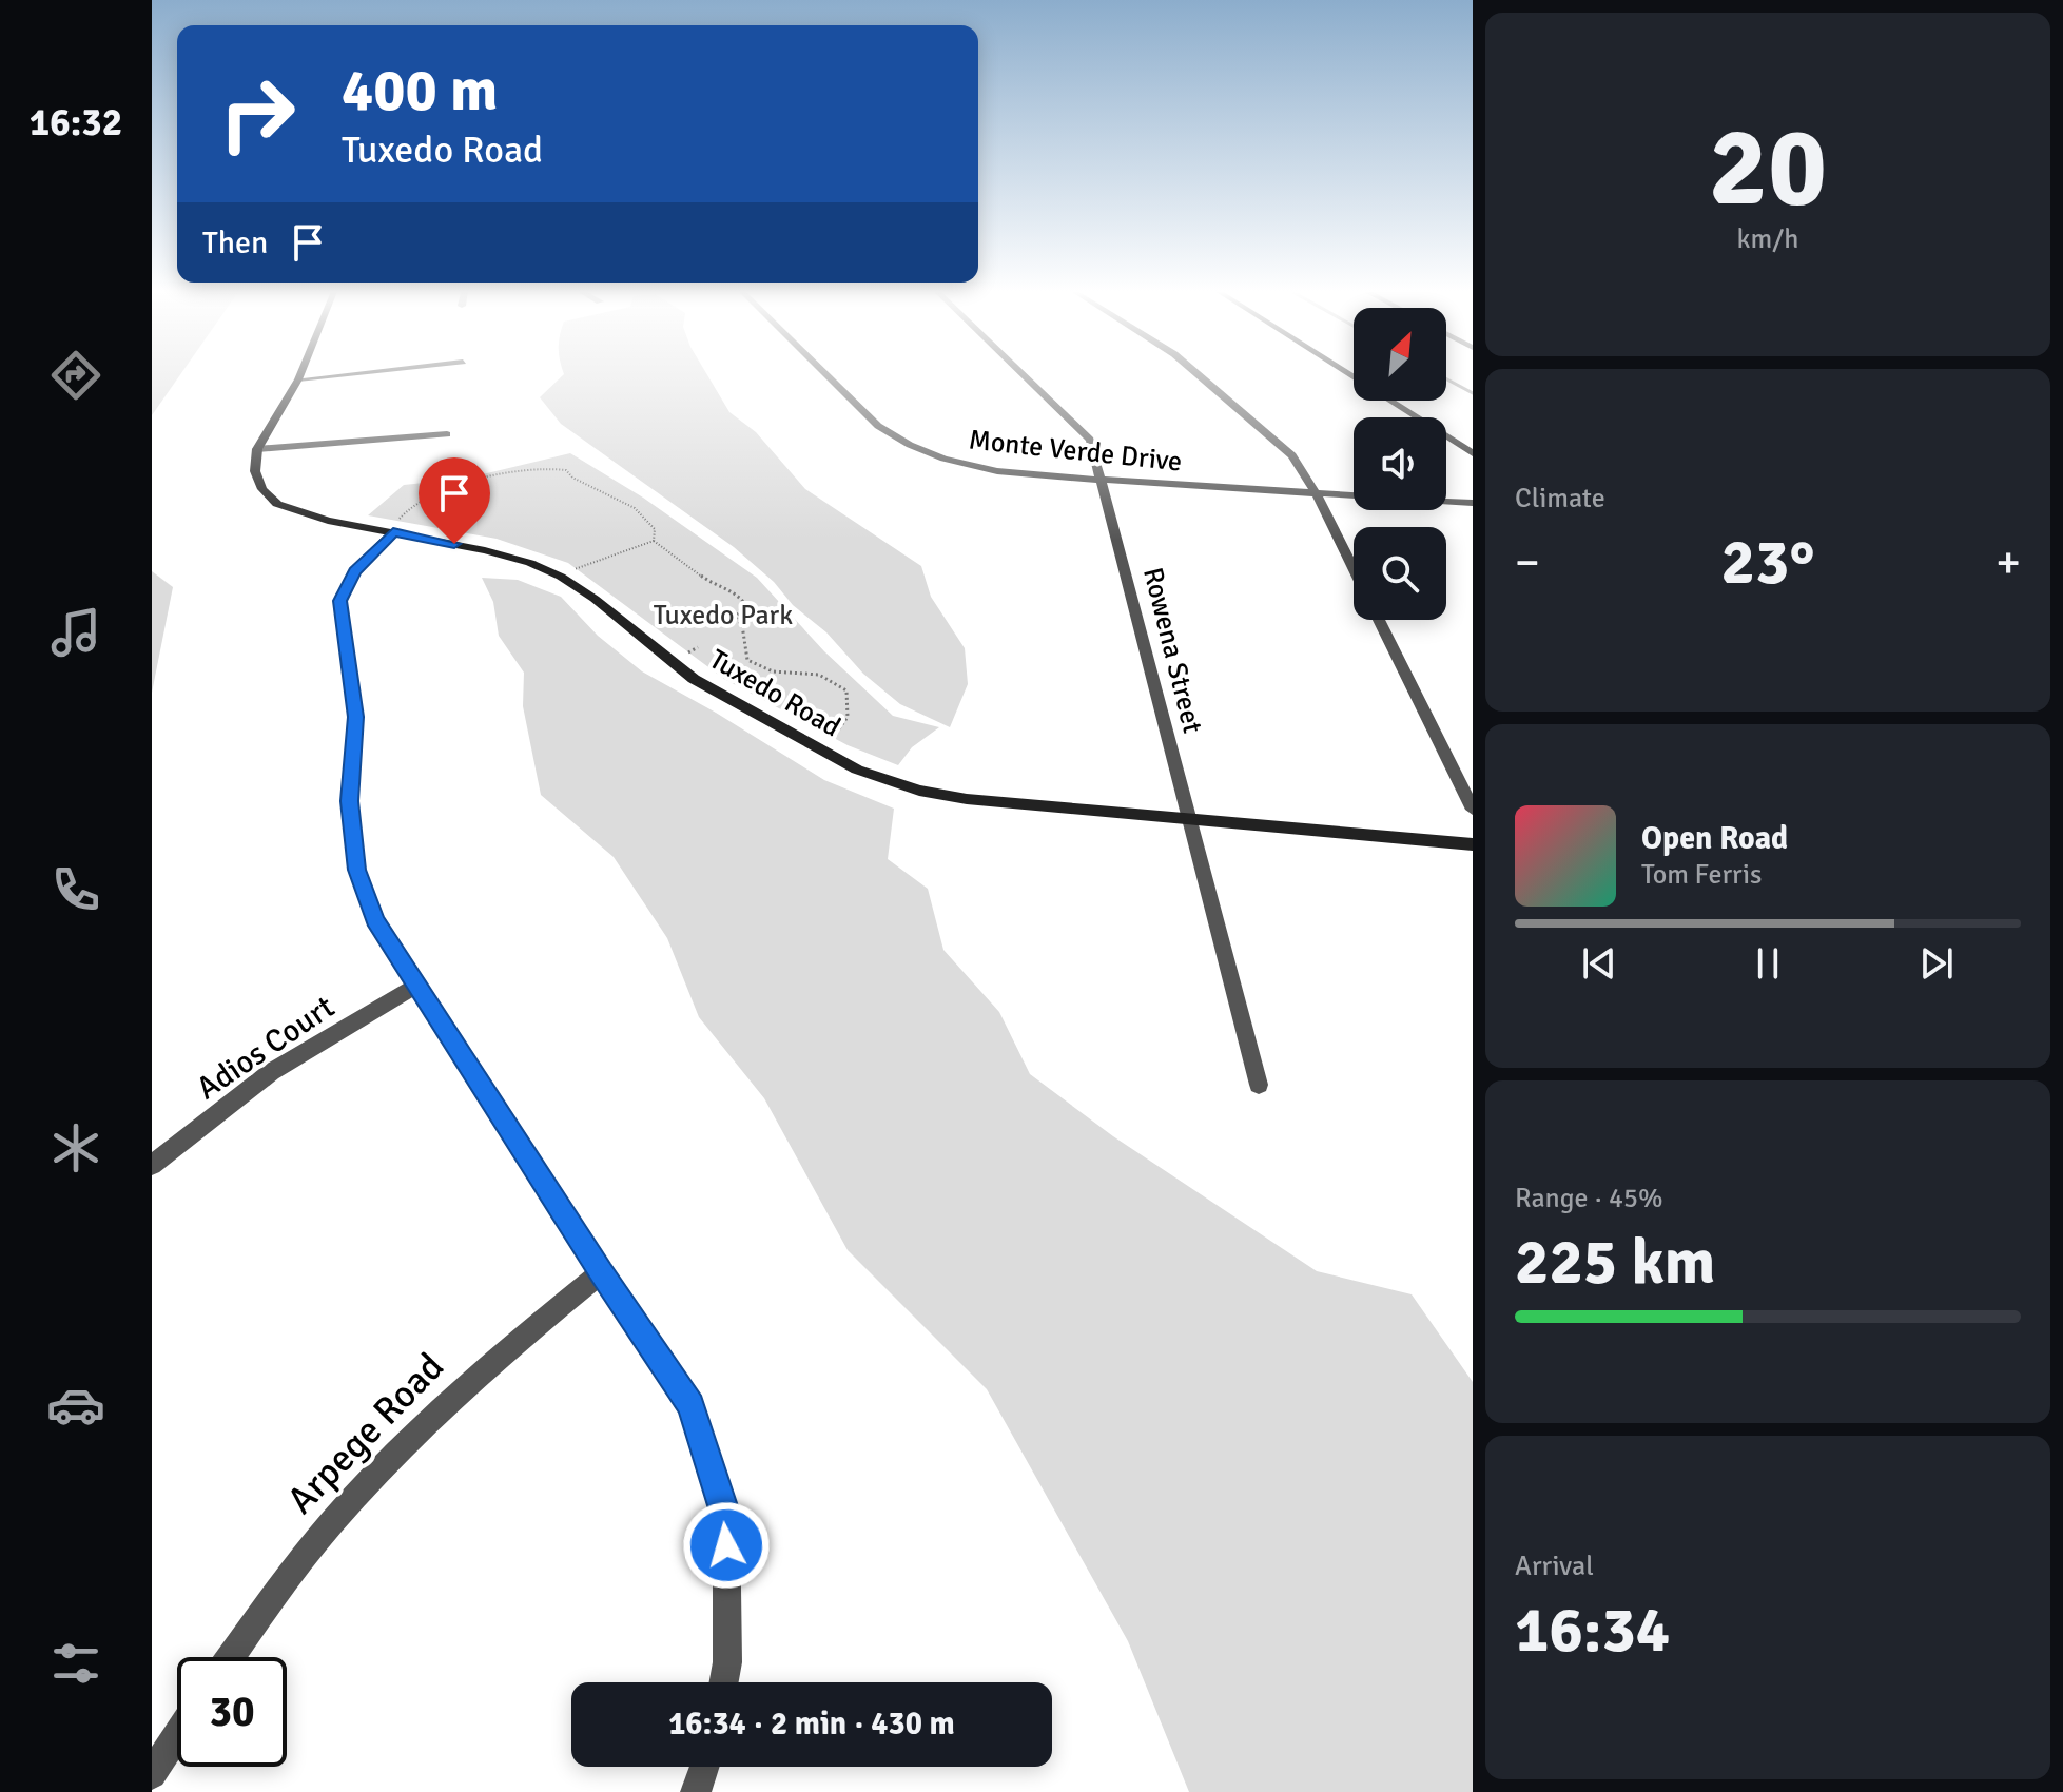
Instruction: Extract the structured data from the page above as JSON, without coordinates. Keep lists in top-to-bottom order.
{
  "streets": {
    "street": [
      "Monte Verde Drive",
      "Rowena Street",
      "Tuxedo Road",
      "Adios Court",
      "Arpege Road"
    ]
  },
  "crossings": [
    ["Monte Verde Drive", "Rowena Street"],
    ["Rowena Street", "Tuxedo Road"]
  ],
  "parks": ["Tuxedo Park"],
  "north": "top right",
  "page": {
    "tabs": "16:32",
    "tile": [
      ["20", "km/h"],
      "Climate",
      ["Range · 45%", "225 km"],
      ["Arrival", "16:34"]
    ],
    "turn": ["400 m", "Tuxedo Road"],
    "then": "Then",
    "heat": ["−", "23°", "+"],
    "song": ["Open Road", "Tom Ferris"],
    "limit": "30",
    "trip": "16:34 · 2 min · 430 m"
  }
}
